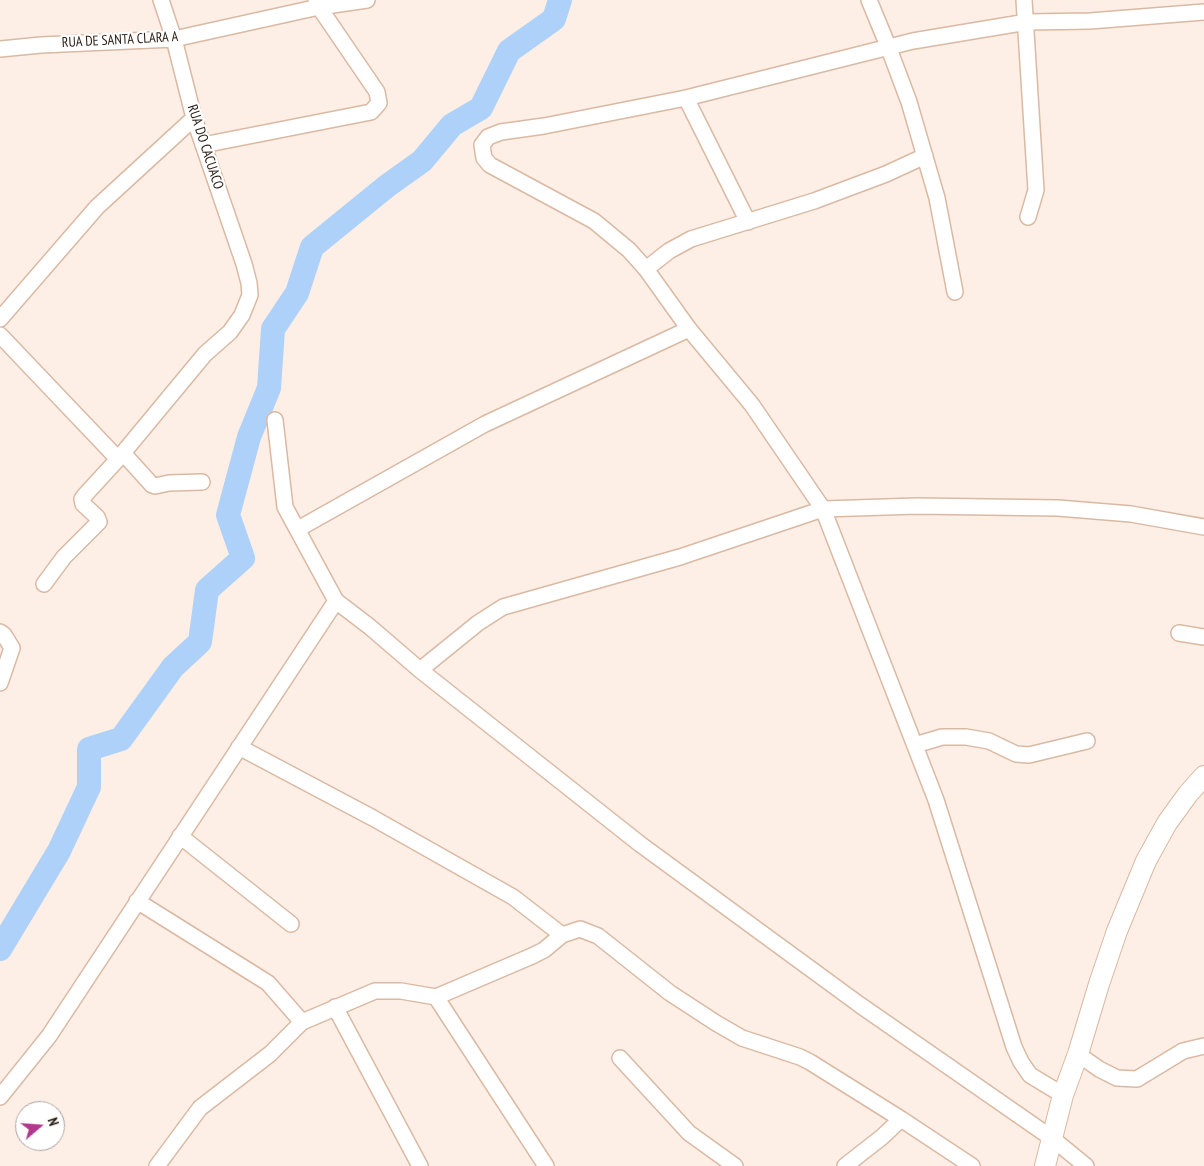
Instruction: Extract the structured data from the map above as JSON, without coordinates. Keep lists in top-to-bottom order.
{
  "streets": {
    "street": ["RUA DE SANTA CLARA A", "RUA DO CACUACO"]
  },
  "crossings": [
    ["RUA DE SANTA CLARA A", "RUA DO CACUACO"]
  ],
  "north": "right"
}
